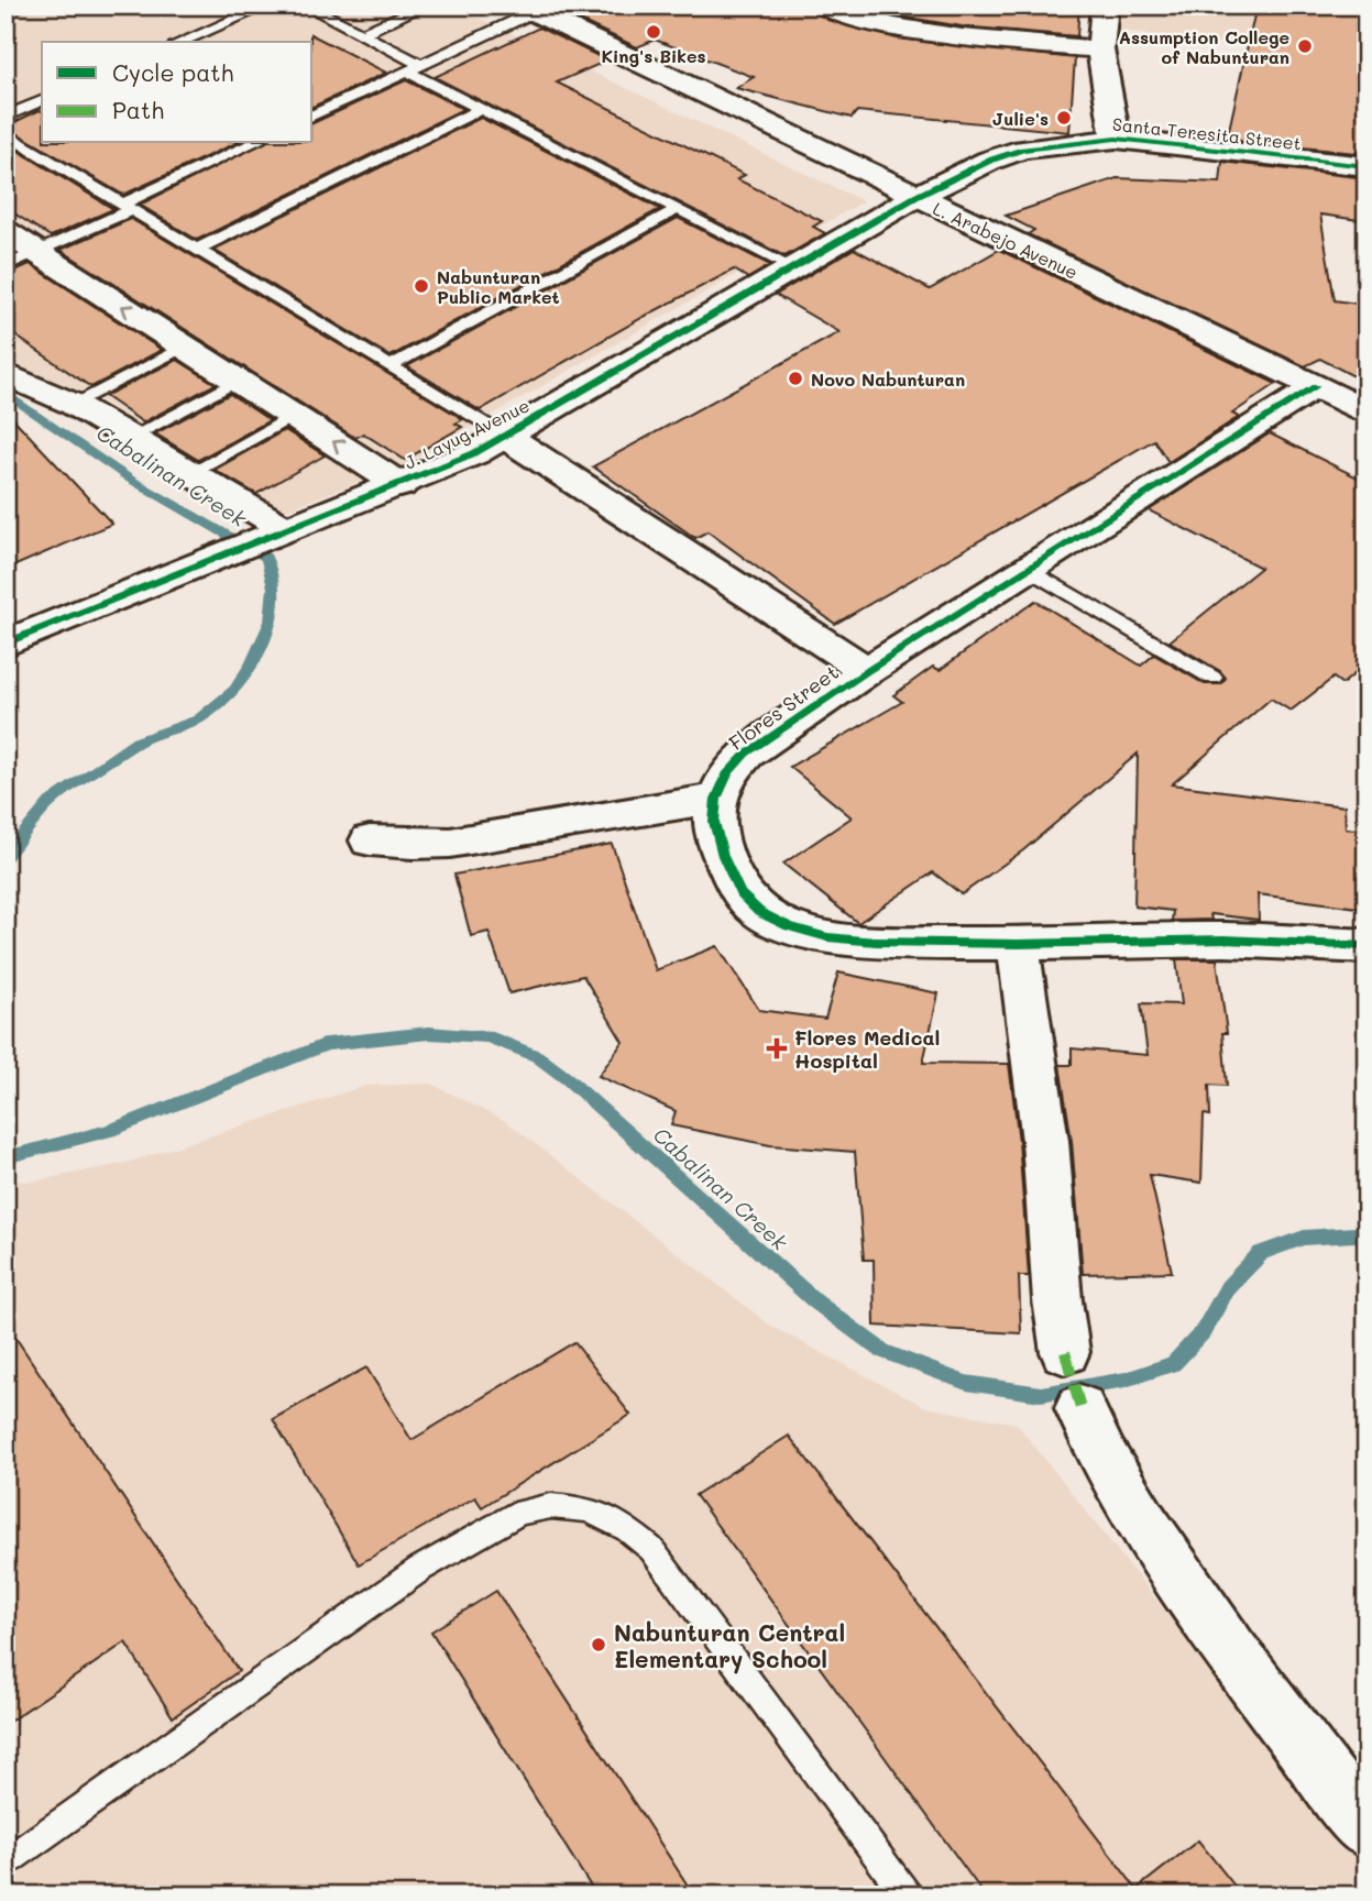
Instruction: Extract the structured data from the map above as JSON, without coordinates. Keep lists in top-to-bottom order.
{
  "streets": {
    "street": [
      "Santa Teresita Street",
      "L. Arabejo Avenue",
      "J. Layug Avenue",
      "Flores Street"
    ]
  },
  "crossings": [
    ["Santa Teresita Street", "L. Arabejo Avenue"],
    ["Santa Teresita Street", "J. Layug Avenue"],
    ["L. Arabejo Avenue", "J. Layug Avenue"],
    ["L. Arabejo Avenue", "Flores Street"]
  ],
  "water": ["Cabalinan Creek"],
  "places": {
    "other": [
      "King's Bikes",
      "Assumption College of Nabunturan",
      "Julie's",
      "Nabunturan Public Market",
      "Novo Nabunturan",
      "Nabunturan Central Elementary School"
    ],
    "health": ["Flores Medical Hospital"]
  },
  "legend": ["Cycle path", "Path"]
}
